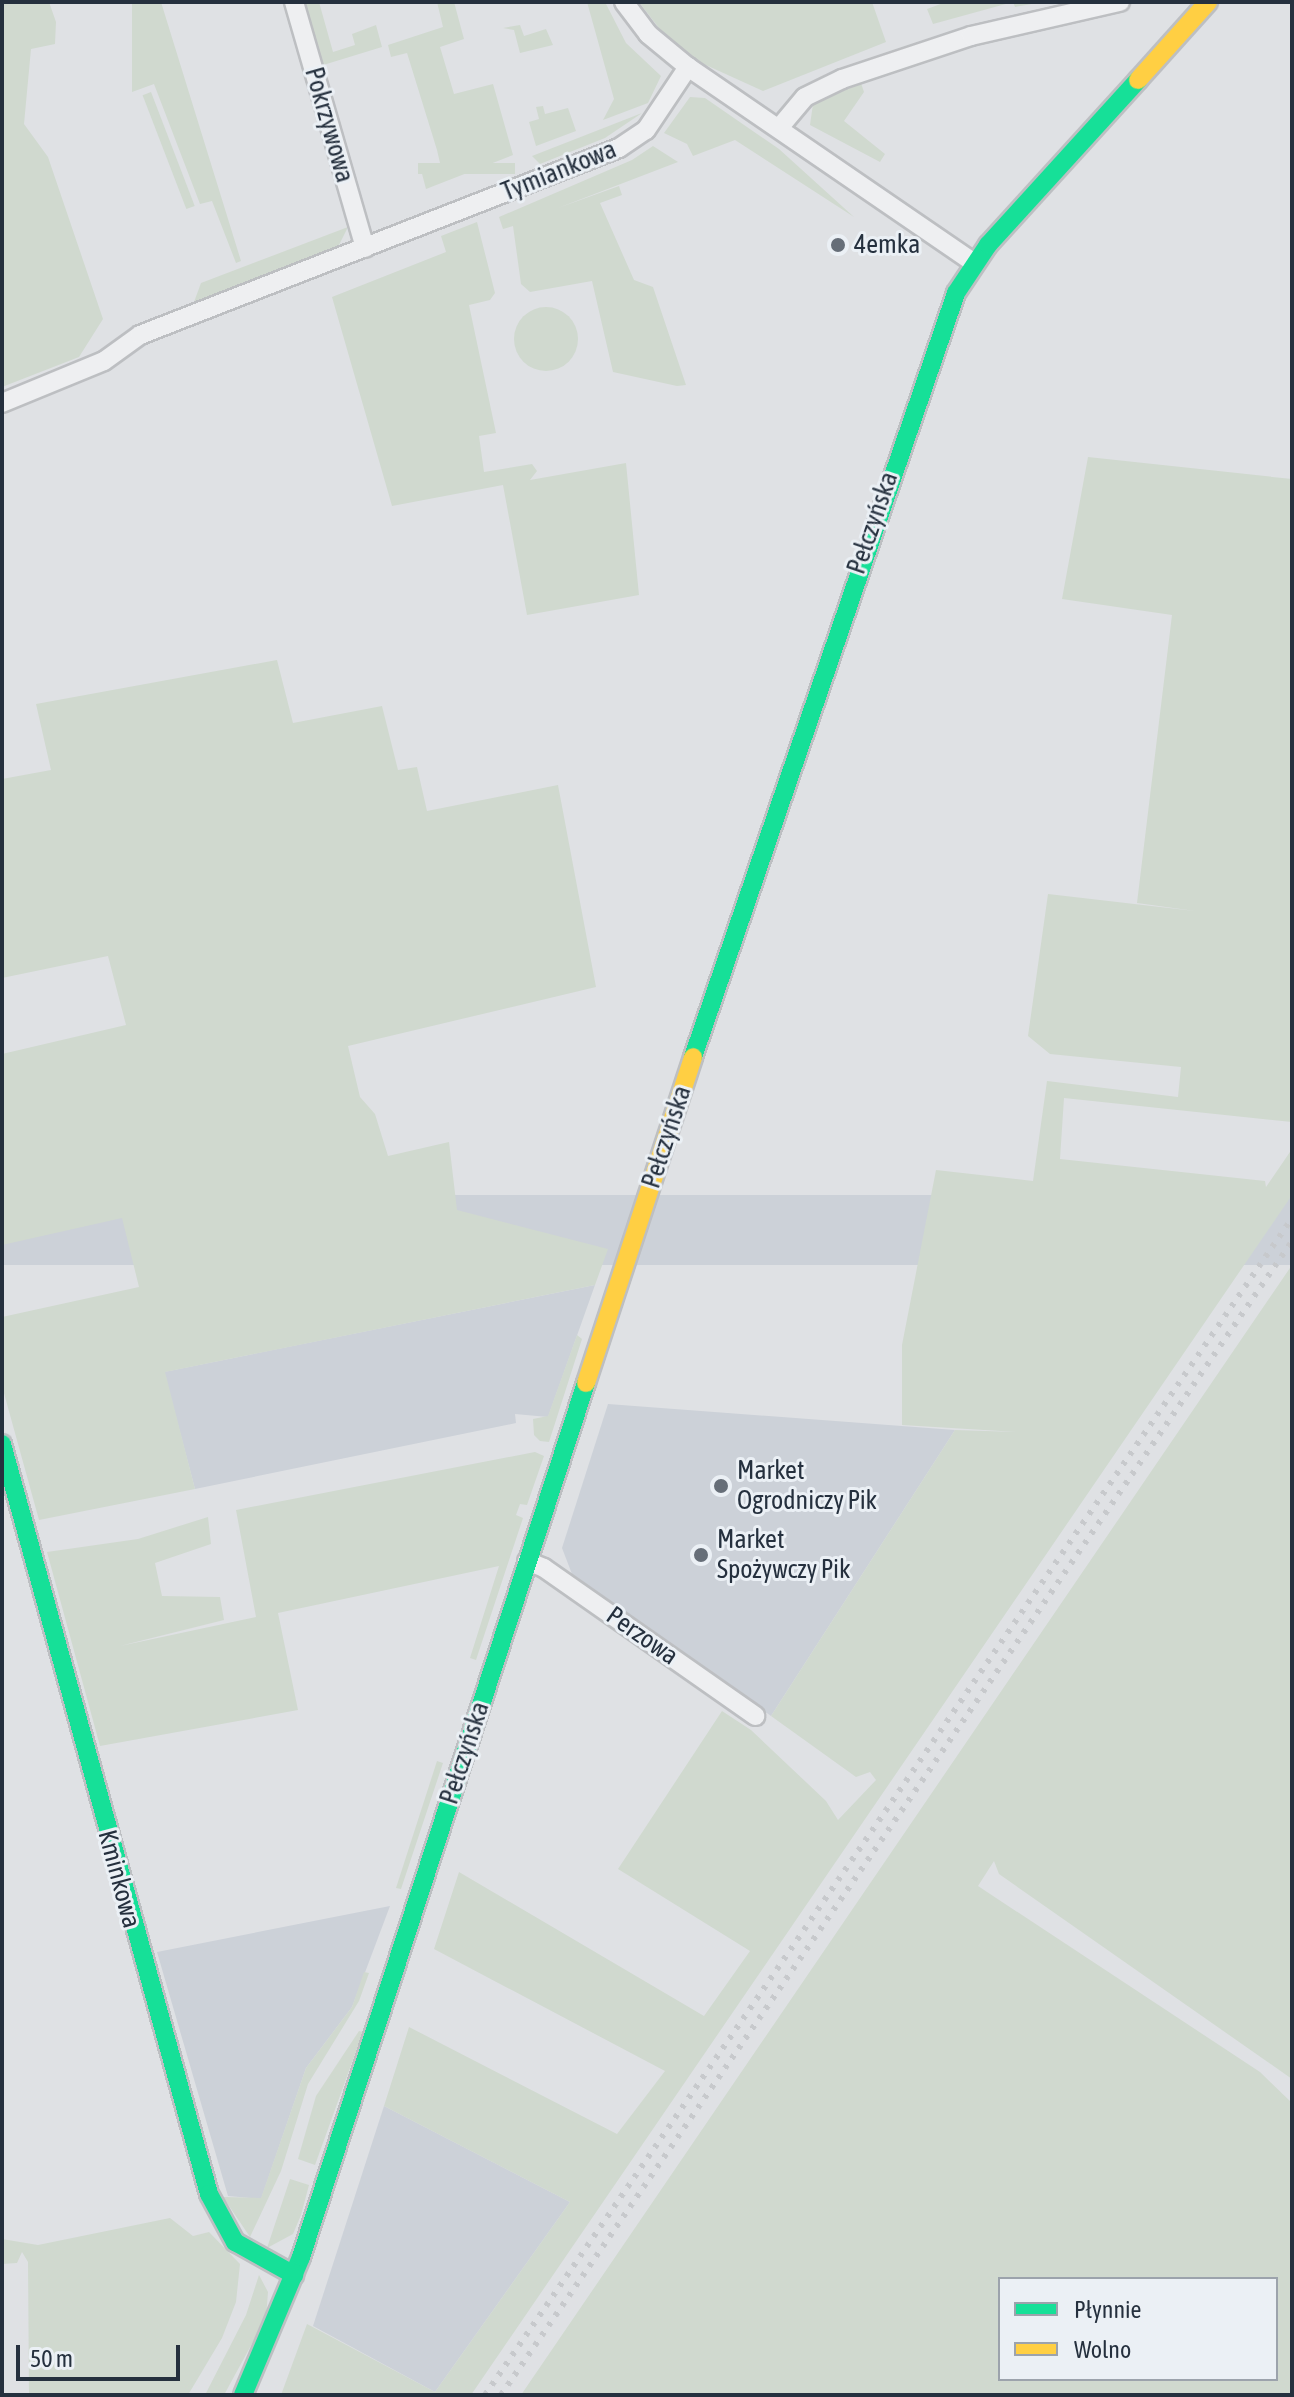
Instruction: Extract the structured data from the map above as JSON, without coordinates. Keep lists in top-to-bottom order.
{
  "streets": {
    "main road": ["Pełczyńska", "Kminkowa"],
    "street": ["Pokrzywowa", "Tymiankowa", "Perzowa"]
  },
  "crossings": [
    ["Pokrzywowa", "Tymiankowa"],
    ["Pełczyńska", "Perzowa"],
    ["Pełczyńska", "Kminkowa"]
  ],
  "places": ["4emka", "Market Ogrodniczy Pik", "Market Spożywczy Pik"],
  "legend": ["Płynnie", "Wolno"],
  "scale_bar": "50 m"
}
